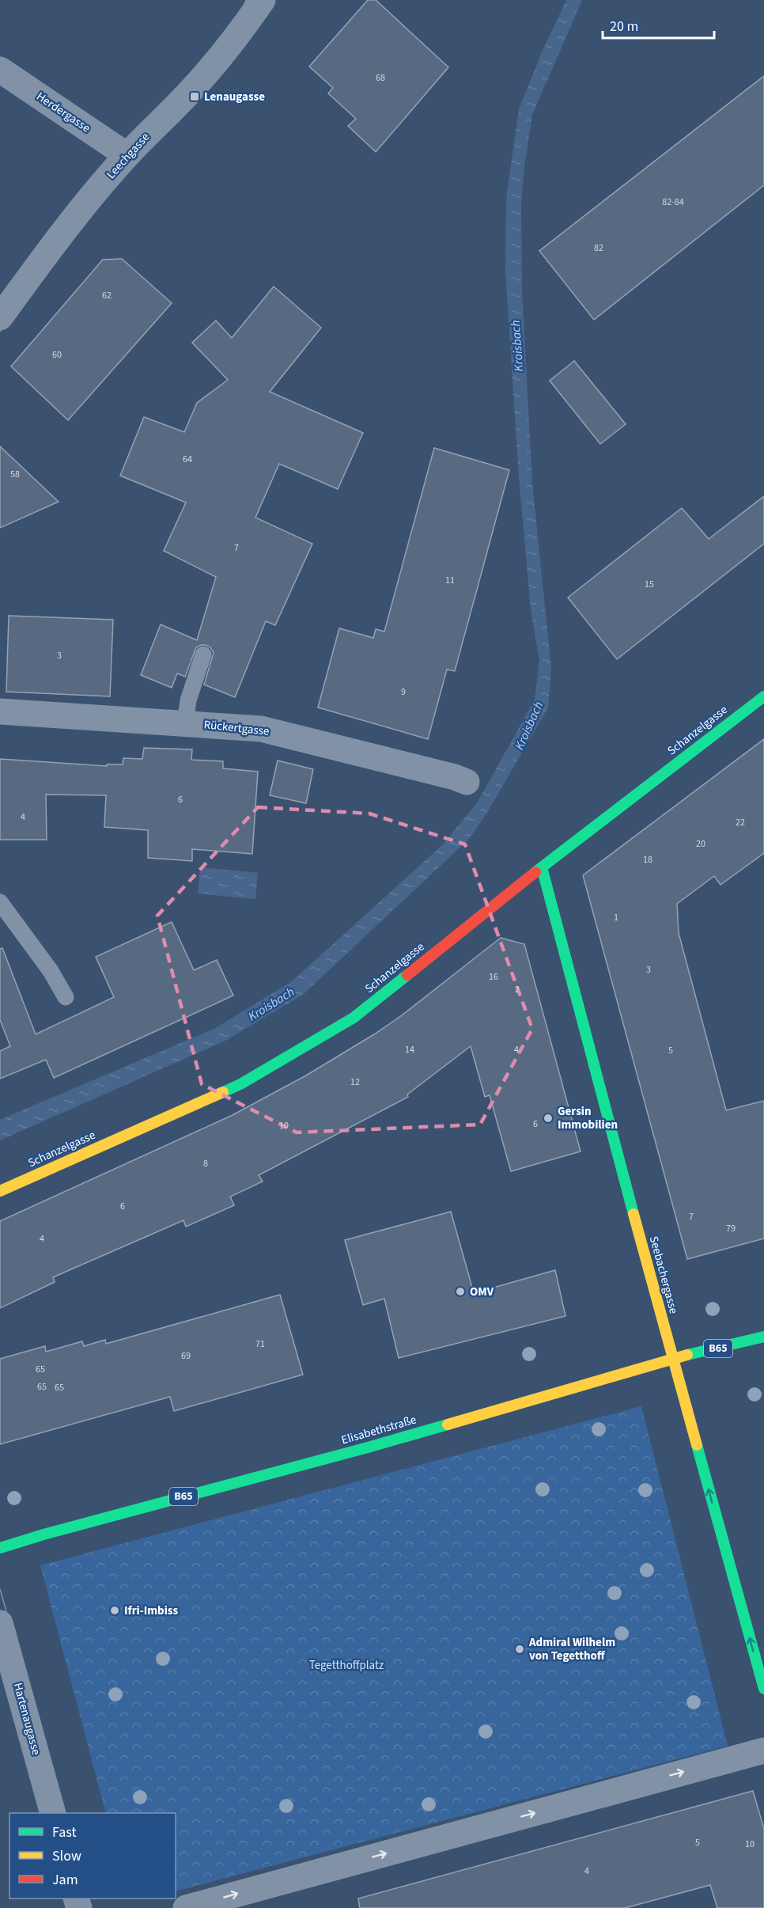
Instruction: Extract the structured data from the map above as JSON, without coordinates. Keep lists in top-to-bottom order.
{
  "streets": {
    "street": [
      "Herdergasse",
      "Leechgasse",
      "Rückertgasse",
      "Schanzelgasse",
      "Seebachergasse",
      "B65",
      "Elisabethstraße",
      "Hartenaugasse"
    ]
  },
  "crossings": [
    ["Herdergasse", "Leechgasse"],
    ["Schanzelgasse", "Seebachergasse"],
    ["Seebachergasse", "Elisabethstraße"]
  ],
  "one_way": ["Seebachergasse"],
  "water": ["Kroisbach"],
  "parks": ["Tegetthoffplatz"],
  "places": {
    "transit": ["Lenaugasse"],
    "other": [
      "Gersin Immobilien",
      "OMV",
      "Ifri-Imbiss",
      "Admiral Wilhelm von Tegetthoff"
    ]
  },
  "house_numbers": [
    "68",
    "82-84",
    "82",
    "62",
    "60",
    "64",
    "58",
    "7",
    "11",
    "15",
    "3",
    "9",
    "6",
    "4",
    "22",
    "20",
    "18",
    "1",
    "3",
    "16",
    "2",
    "14",
    "4",
    "5",
    "12",
    "6",
    "10",
    "8",
    "6",
    "7",
    "79",
    "4",
    "71",
    "69",
    "65",
    "65",
    "65",
    "5",
    "10",
    "4"
  ],
  "legend": ["Fast", "Slow", "Jam"],
  "scale_bar": "20 m"
}
